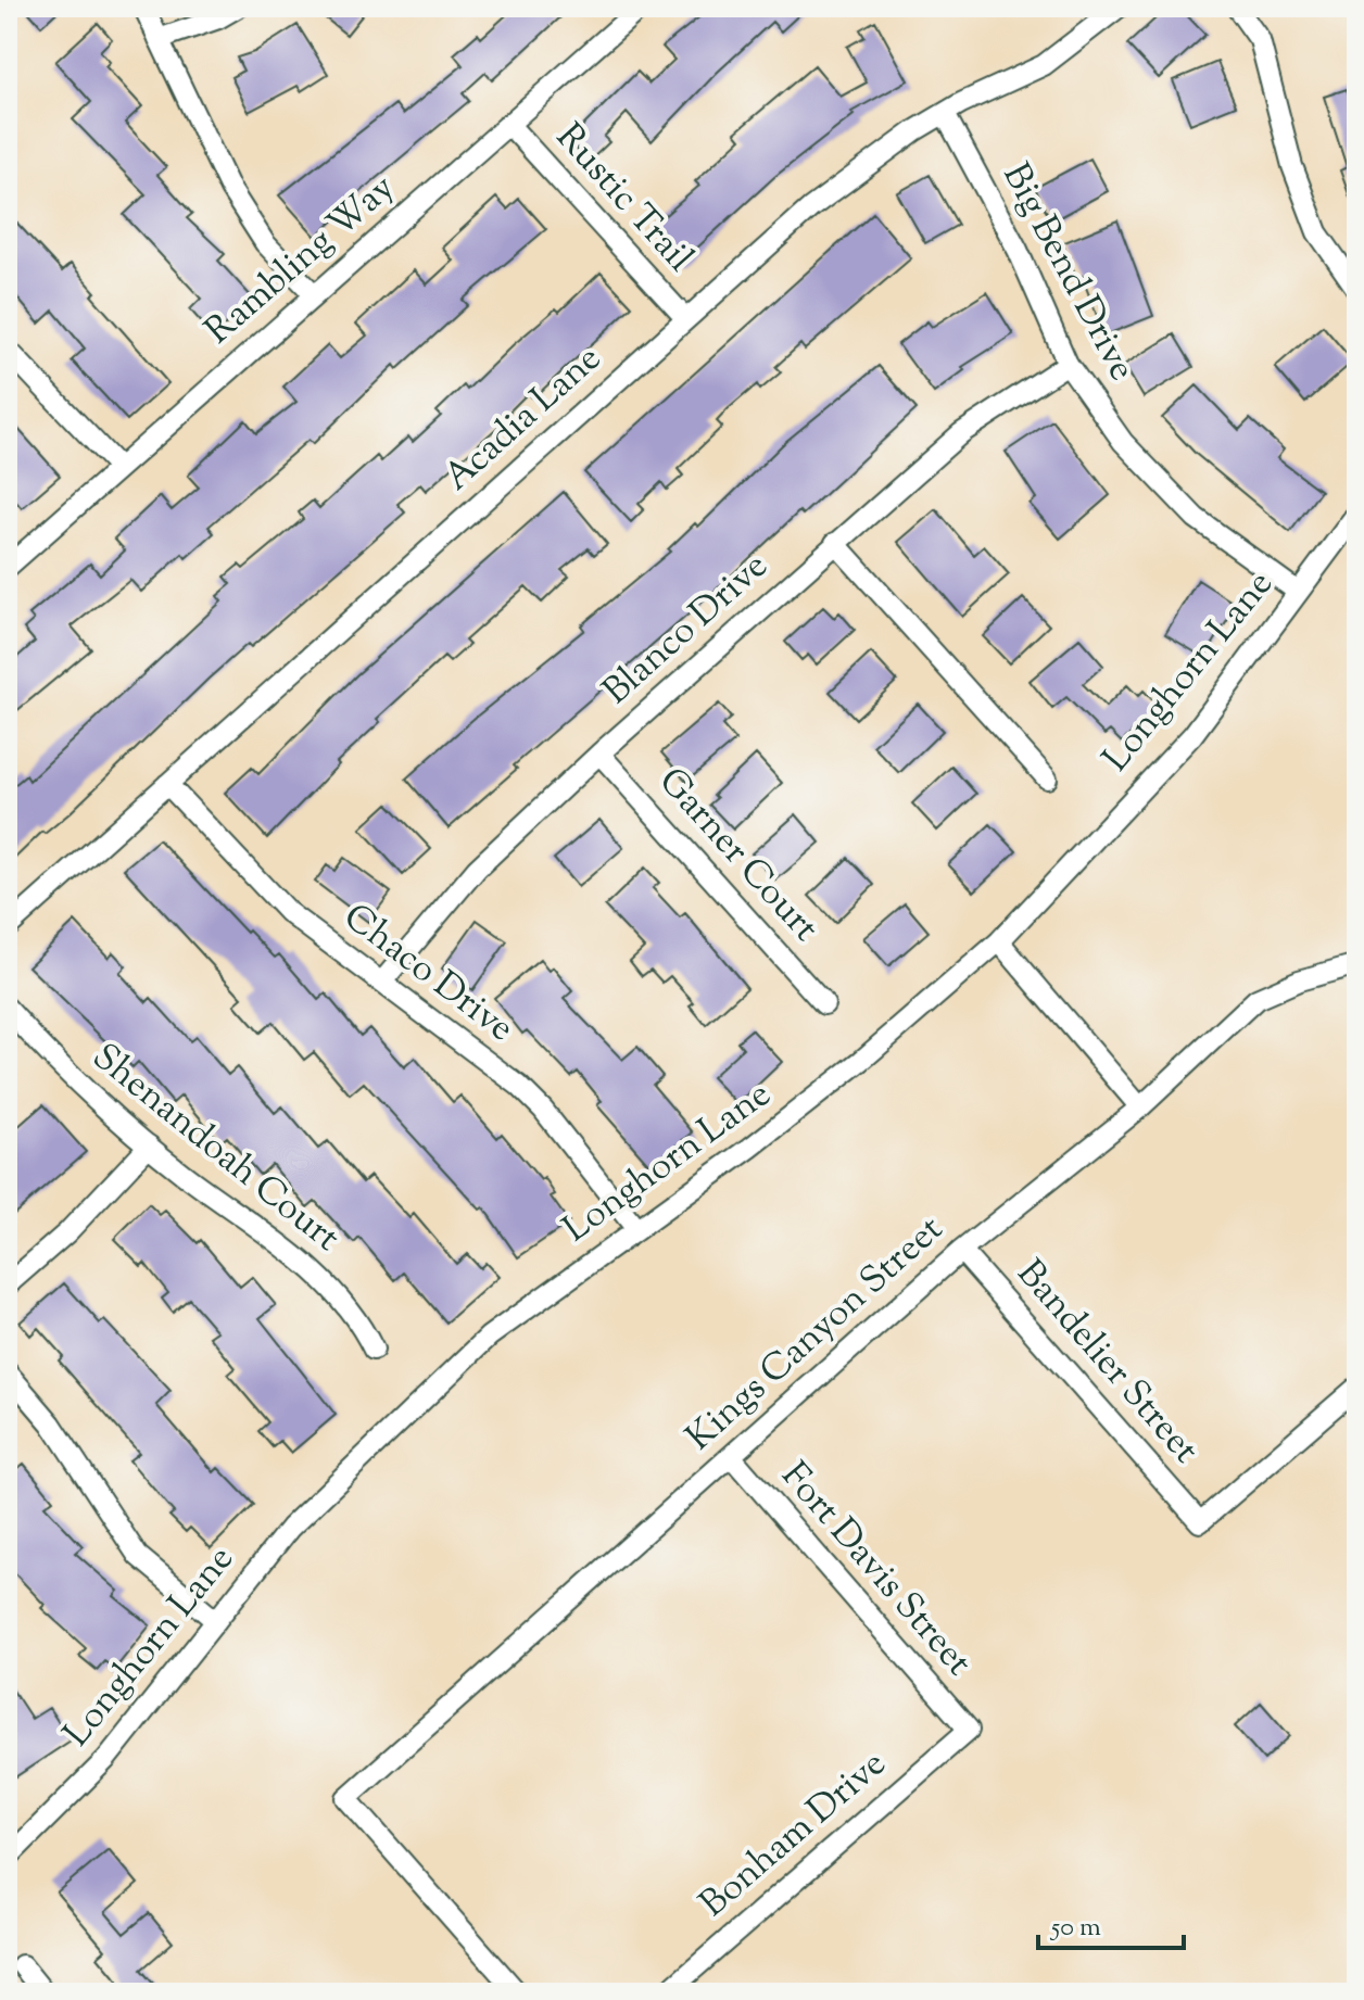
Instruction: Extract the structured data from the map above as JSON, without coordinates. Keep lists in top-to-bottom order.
{
  "streets": {
    "street": [
      "Rustic Trail",
      "Rambling Way",
      "Big Bend Drive",
      "Acadia Lane",
      "Blanco Drive",
      "Longhorn Lane",
      "Garner Court",
      "Chaco Drive",
      "Shenandoah Court",
      "Kings Canyon Street",
      "Bandelier Street",
      "Fort Davis Street",
      "Bonham Drive"
    ]
  },
  "crossings": [
    ["Rustic Trail", "Rambling Way"],
    ["Rustic Trail", "Acadia Lane"],
    ["Big Bend Drive", "Acadia Lane"],
    ["Big Bend Drive", "Blanco Drive"],
    ["Big Bend Drive", "Longhorn Lane"],
    ["Acadia Lane", "Chaco Drive"],
    ["Blanco Drive", "Garner Court"],
    ["Blanco Drive", "Chaco Drive"],
    ["Longhorn Lane", "Chaco Drive"],
    ["Kings Canyon Street", "Bandelier Street"],
    ["Kings Canyon Street", "Fort Davis Street"],
    ["Fort Davis Street", "Bonham Drive"]
  ],
  "scale_bar": "50 m"
}
